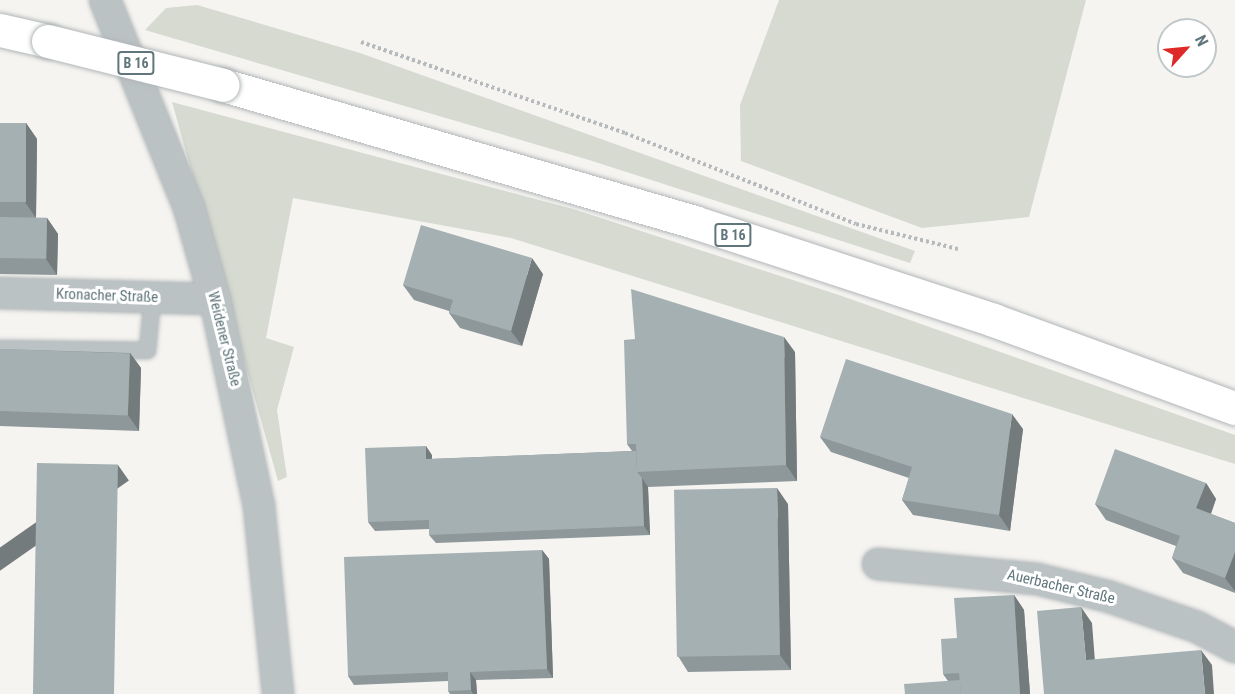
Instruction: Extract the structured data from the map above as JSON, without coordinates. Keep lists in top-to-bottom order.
{
  "streets": {
    "highway": ["B 16"],
    "street": ["Kronacher Straße", "Weidener Straße", "Auerbacher Straße"]
  },
  "crossings": [
    ["Kronacher Straße", "Weidener Straße"]
  ],
  "north": "top right"
}
